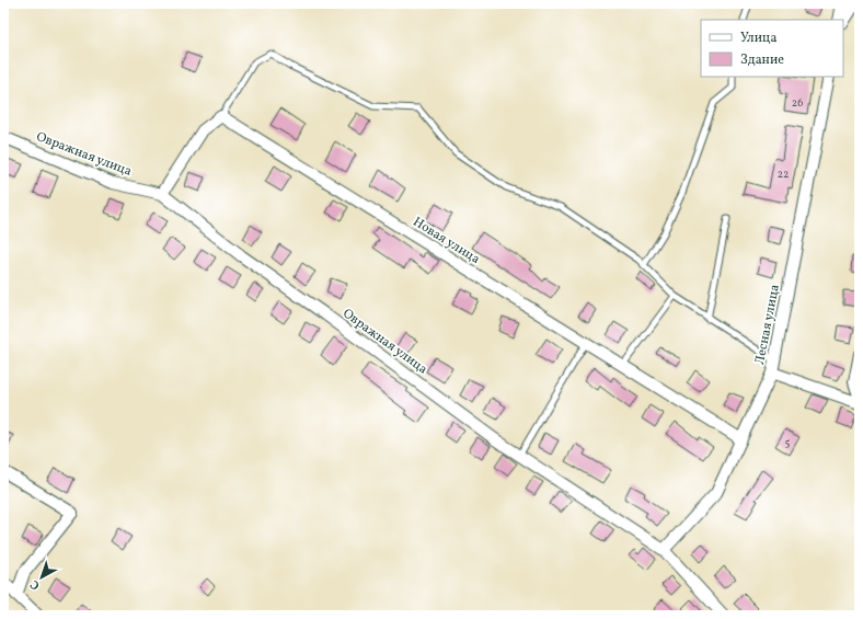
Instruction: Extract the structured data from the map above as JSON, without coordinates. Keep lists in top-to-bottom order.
{
  "streets": {
    "street": ["Овражная улица", "Новая улица", "Лесная улица"]
  },
  "crossings": [
    ["Овражная улица", "Лесная улица"],
    ["Новая улица", "Лесная улица"]
  ],
  "house_numbers": ["26", "22", "5"],
  "legend": ["Улица", "Здание"],
  "north": "bottom left"
}
